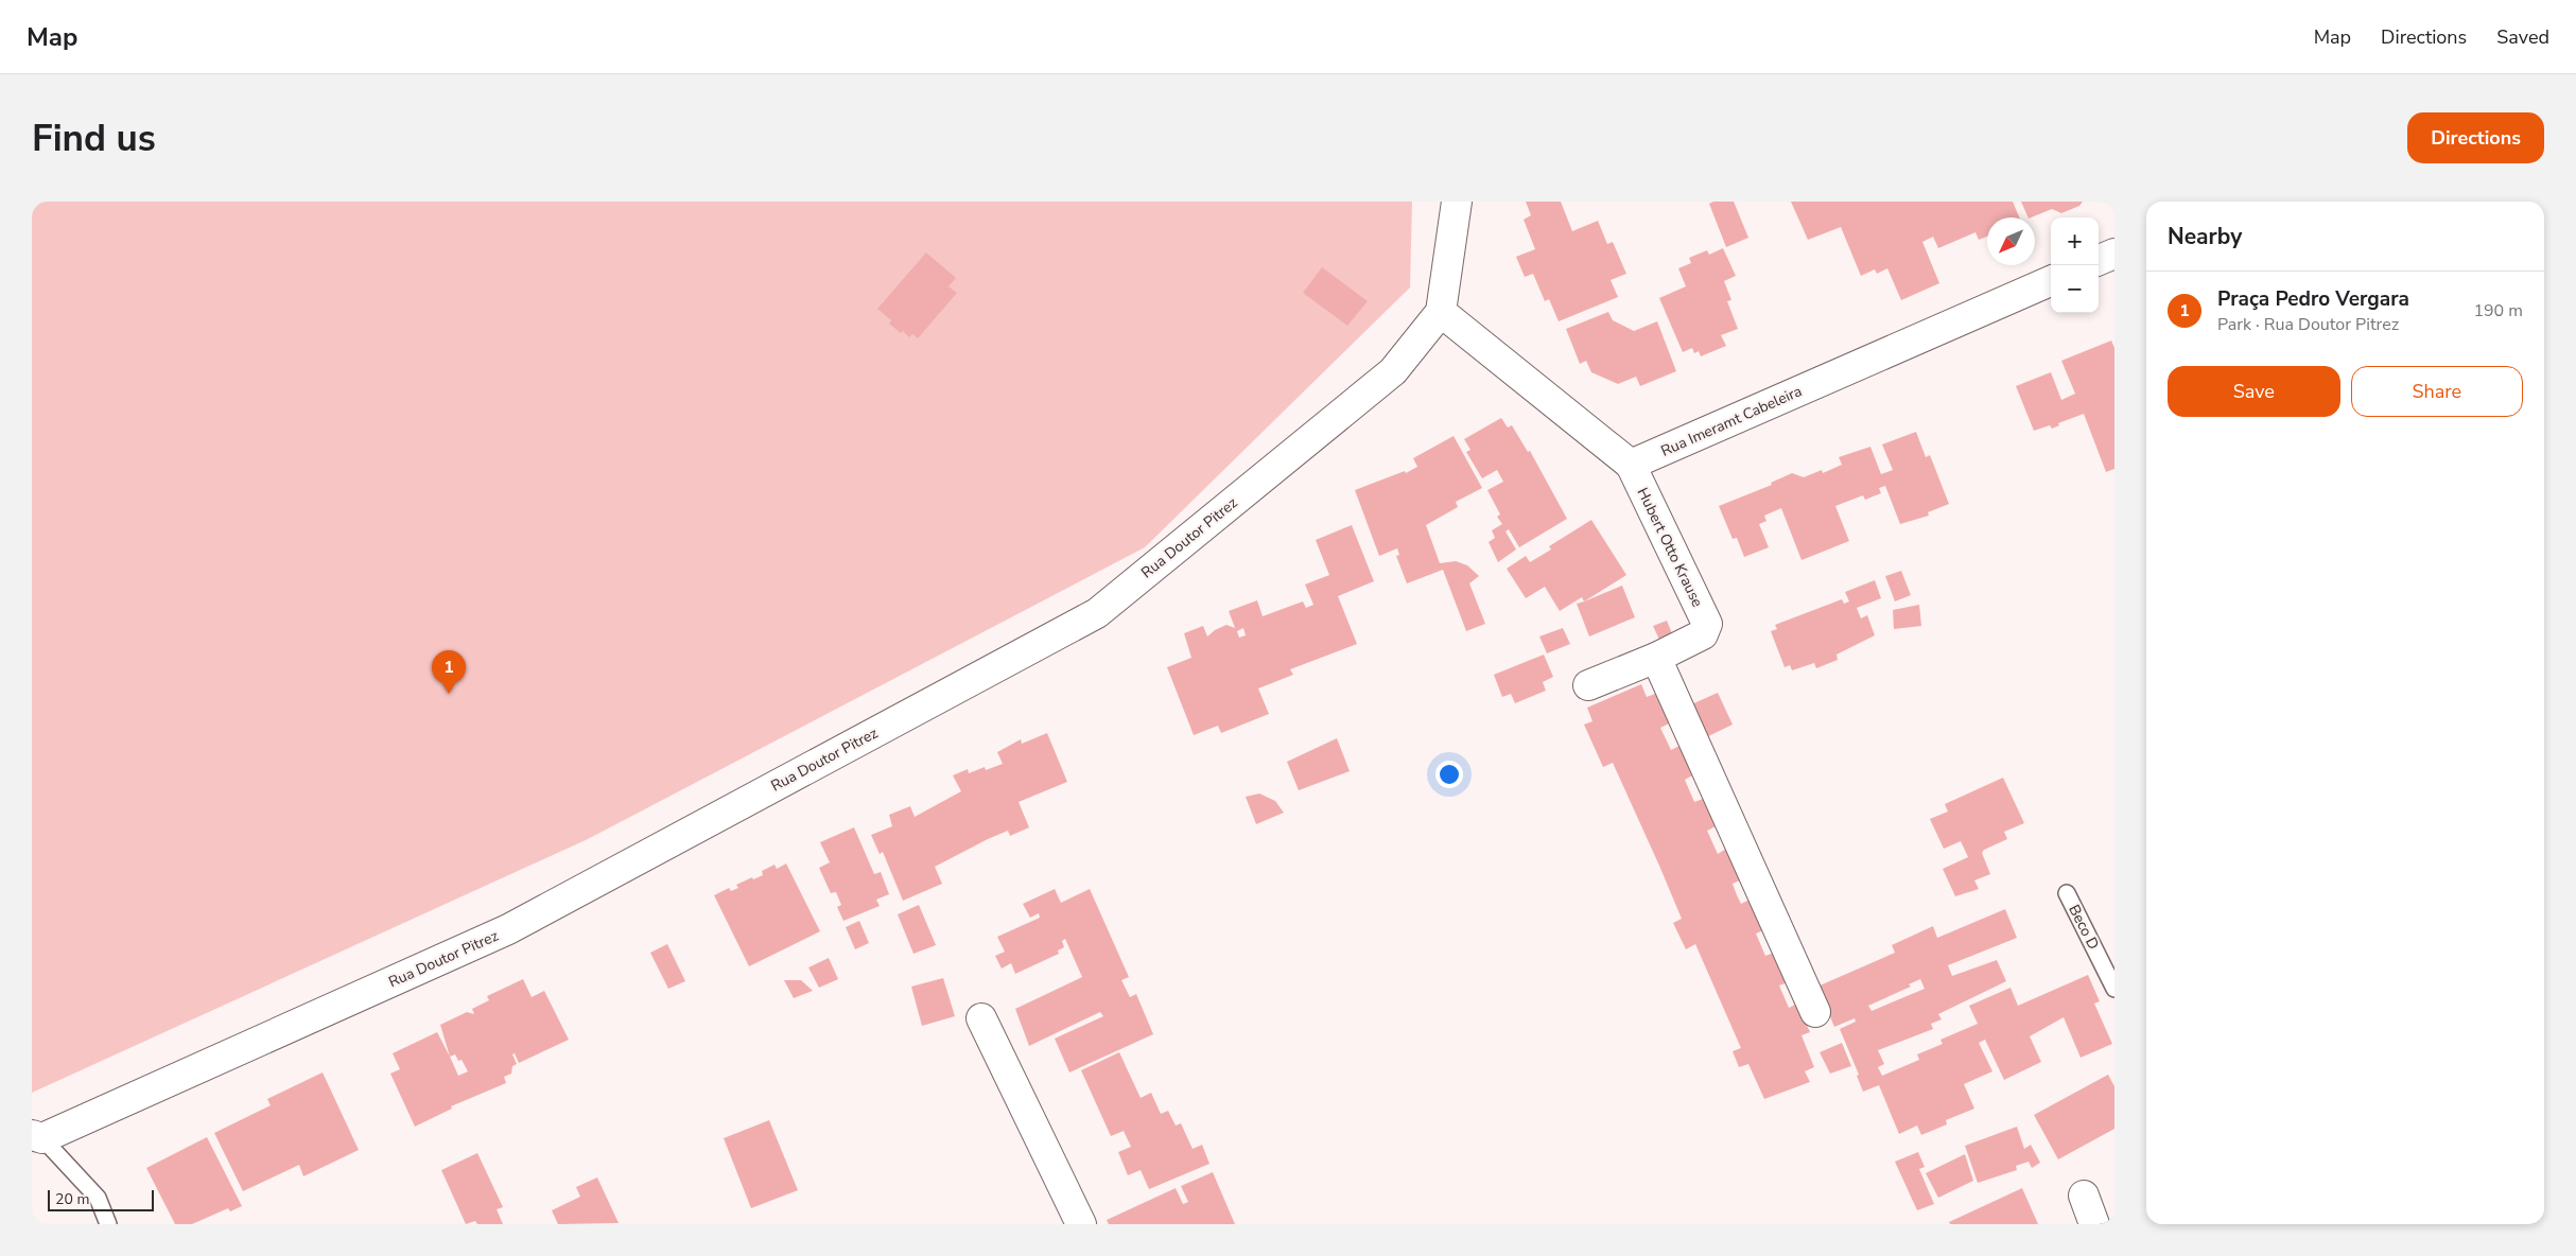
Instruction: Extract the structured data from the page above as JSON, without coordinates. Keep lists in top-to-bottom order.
{
  "streets": {
    "street": ["Rua Imeramt Cabeleira", "Rua Doutor Pitrez", "Hubert Otto Krause"],
    "lane": ["Beco D"]
  },
  "crossings": [
    ["Rua Imeramt Cabeleira", "Hubert Otto Krause"]
  ],
  "scale_bar": "20 m",
  "north": "bottom left",
  "page": {
    "header": "Map",
    "nav": ["Map", "Directions", "Saved"],
    "buttons": [
      "Directions",
      ["Save", "Share"]
    ],
    "title": "Find us",
    "heading": "Nearby",
    "map_buttons": ["+", "−"],
    "list": [
      {
        "mark": "1",
        "name": "Praça Pedro Vergara",
        "note": "Park · Rua Doutor Pitrez",
        "value": "190 m"
      }
    ],
    "pins": "1",
    "scale": "20 m"
  }
}
